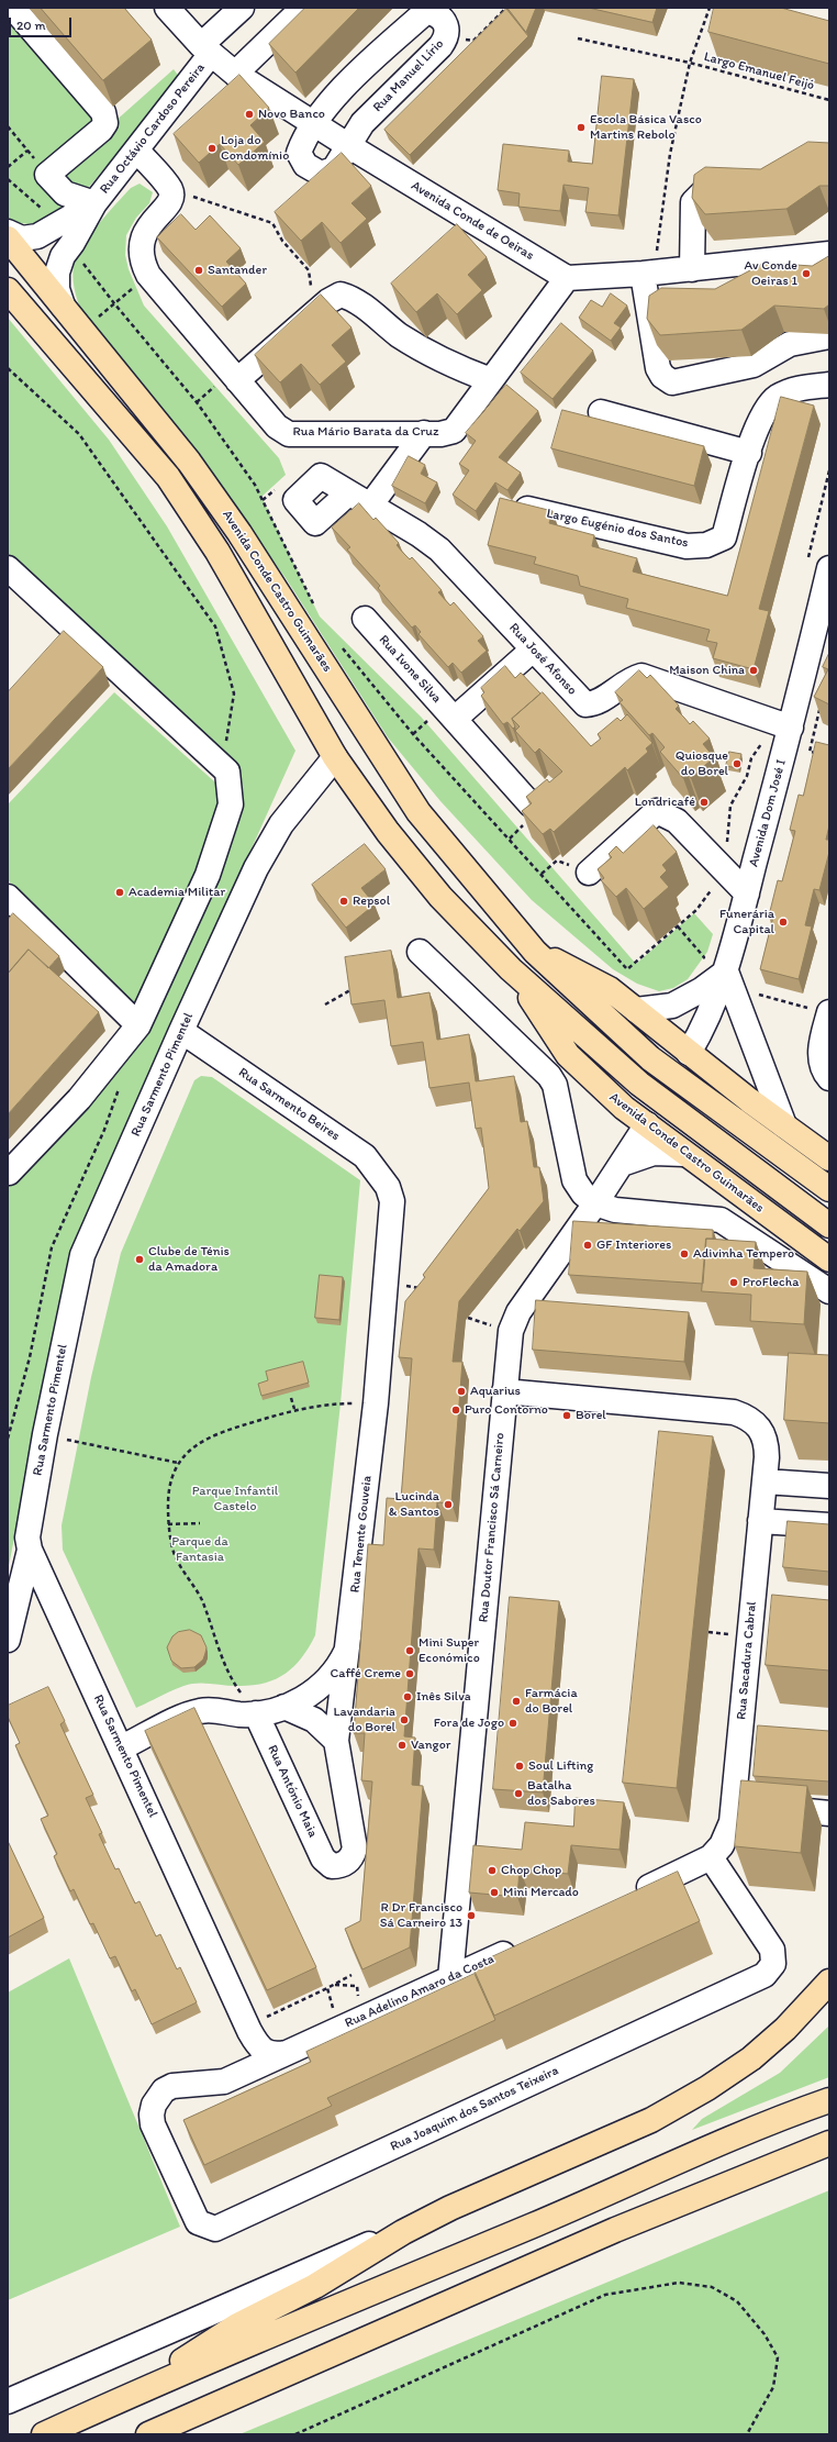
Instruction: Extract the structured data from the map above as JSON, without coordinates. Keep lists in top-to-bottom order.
{
  "streets": {
    "main road": ["Avenida Conde Castro Guimarães"],
    "street": [
      "Rua Manuel Lírio",
      "Rua Octávio Cardoso Pereira",
      "Avenida Conde de Oeiras",
      "Rua Mário Barata da Cruz",
      "Largo Eugénio dos Santos",
      "Rua José Afonso",
      "Rua Ivone Silva",
      "Avenida Dom José I",
      "Rua Sarmento Pimentel",
      "Rua Sarmento Beires",
      "Rua Doutor Francisco Sá Carneiro",
      "Rua Tenente Gouveia",
      "Rua Sacadura Cabral",
      "Rua António Maia",
      "Rua Adelino Amaro da Costa",
      "Rua Joaquim dos Santos Teixeira"
    ],
    "path": ["Largo Emanuel Feijó"]
  },
  "crossings": [
    ["Rua Manuel Lírio", "Avenida Conde de Oeiras"],
    ["Rua Octávio Cardoso Pereira", "Avenida Conde de Oeiras"],
    ["Rua Octávio Cardoso Pereira", "Avenida Conde Castro Guimarães"],
    ["Avenida Conde de Oeiras", "Rua Mário Barata da Cruz"],
    ["Avenida Conde Castro Guimarães", "Avenida Dom José I"],
    ["Avenida Conde Castro Guimarães", "Rua Sarmento Pimentel"],
    ["Avenida Conde Castro Guimarães", "Rua Doutor Francisco Sá Carneiro"],
    ["Rua José Afonso", "Avenida Dom José I"],
    ["Rua Sarmento Pimentel", "Rua Sarmento Beires"],
    ["Rua Sarmento Pimentel", "Rua Adelino Amaro da Costa"],
    ["Rua Sarmento Beires", "Rua Tenente Gouveia"],
    ["Rua Doutor Francisco Sá Carneiro", "Rua Sacadura Cabral"],
    ["Rua Doutor Francisco Sá Carneiro", "Rua Adelino Amaro da Costa"],
    ["Rua Tenente Gouveia", "Rua António Maia"],
    ["Rua Sacadura Cabral", "Rua Joaquim dos Santos Teixeira"],
    ["Rua Adelino Amaro da Costa", "Rua Joaquim dos Santos Teixeira"]
  ],
  "parks": ["Parque Infantil Castelo", "Parque da Fantasia"],
  "places": [
    "Novo Banco",
    "Escola Básica Vasco Martins Rebolo",
    "Loja do Condomínio",
    "Santander",
    "Av Conde Oeiras 1",
    "Maison China",
    "Quiosque do Borel",
    "Londricafé",
    "Academia Militar",
    "Repsol",
    "Funerária Capital",
    "GF Interiores",
    "Adivinha Tempero",
    "Clube de Ténis da Amadora",
    "ProFlecha",
    "Aquarius",
    "Puro Contorno",
    "Borel",
    "Lucinda & Santos",
    "Mini Super Económico",
    "Caffé Creme",
    "Inês Silva",
    "Farmácia do Borel",
    "Lavandaria do Borel",
    "Fora de Jogo",
    "Vangor",
    "Soul Lifting",
    "Batalha dos Sabores",
    "Chop Chop",
    "Mini Mercado",
    "R Dr Francisco Sá Carneiro 13"
  ],
  "scale_bar": "20 m"
}
